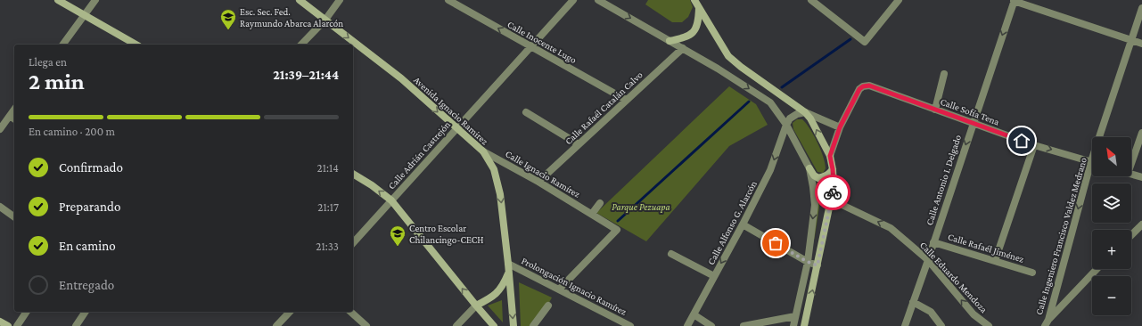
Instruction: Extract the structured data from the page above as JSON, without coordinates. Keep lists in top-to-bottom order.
{
  "streets": {
    "main road": ["Avenida Ignacio Ramirez"],
    "street": [
      "Calle Inocente Lugo",
      "Calle Rafaél Catalán Calvo",
      "Calle Sofía Tena",
      "Calle Adrián Castrejón",
      "Calle Ignacio Ramírez",
      "Calle Antonio I. Delgado",
      "Calle Alfonso G. Alarcón",
      "Calle Ingeniero Francisco Valdez Medrano",
      "Calle Rafaél Jiménez",
      "Calle Eduardo Mendoza",
      "Prolongación Ignacio Ramírez"
    ]
  },
  "crossings": [
    ["Calle Inocente Lugo", "Calle Rafaél Catalán Calvo"],
    ["Calle Inocente Lugo", "Calle Adrián Castrejón"],
    ["Calle Rafaél Catalán Calvo", "Calle Ignacio Ramírez"],
    ["Avenida Ignacio Ramirez", "Calle Adrián Castrejón"],
    ["Avenida Ignacio Ramirez", "Calle Ignacio Ramírez"],
    ["Avenida Ignacio Ramirez", "Prolongación Ignacio Ramírez"],
    ["Calle Sofía Tena", "Calle Antonio I. Delgado"],
    ["Calle Ignacio Ramírez", "Prolongación Ignacio Ramírez"],
    ["Calle Antonio I. Delgado", "Calle Rafaél Jiménez"],
    ["Calle Antonio I. Delgado", "Calle Eduardo Mendoza"]
  ],
  "one_way": [
    "Calle Inocente Lugo",
    "Avenida Ignacio Ramirez",
    "Calle Antonio I. Delgado",
    "Calle Ingeniero Francisco Valdez Medrano",
    "Calle Eduardo Mendoza"
  ],
  "parks": ["Parque Pezuapa"],
  "places": {
    "school or university": ["Esc. Sec. Fed. Raymundo Abarca Alarcón", "Centro Escolar Chilancingo-CECH"]
  },
  "north": "top left",
  "page": {
    "heading": ["2 min", "Llega en", "21:39–21:44"],
    "bar": "En camino · 200 m",
    "map_buttons": ["+", "−"],
    "list": [
      ["Confirmado", "21:14"],
      ["Preparando", "21:17"],
      ["En camino", "21:33"],
      "Entregado"
    ]
  }
}
